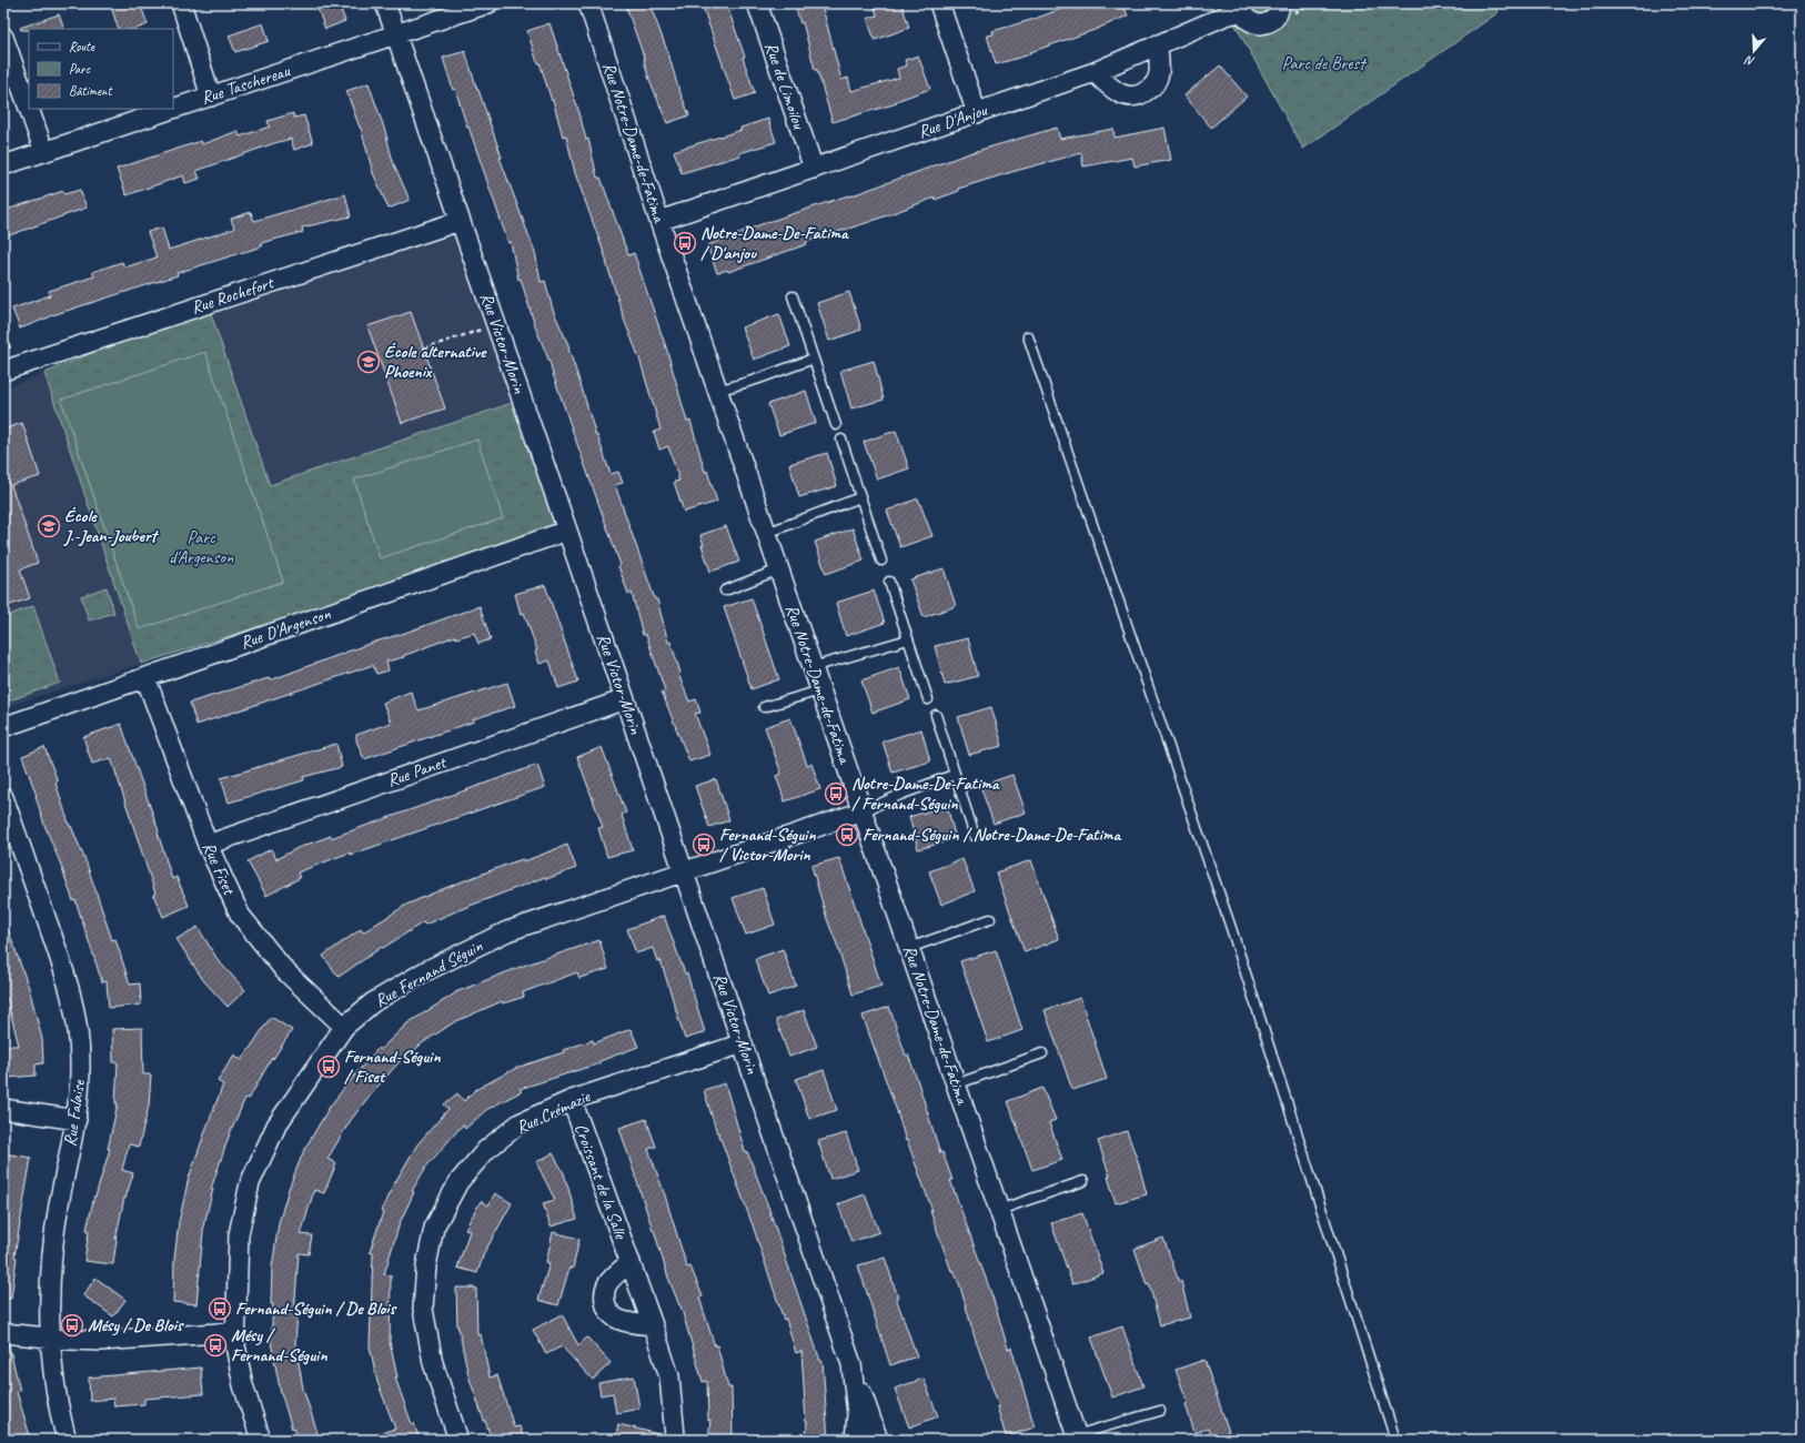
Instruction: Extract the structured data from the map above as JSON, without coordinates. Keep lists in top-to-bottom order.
{
  "streets": {
    "street": [
      "Rue Taschereau",
      "Rue de Limoilou",
      "Rue D'Anjou",
      "Rue Notre-Dame-de-Fatima",
      "Rue Rochefort",
      "Rue Victor-Morin",
      "Rue D'Argenson",
      "Rue Panet",
      "Rue Fiset",
      "Rue Fernand Séguin",
      "Rue Crémazie",
      "Rue Falaise",
      "Croissant de la Salle"
    ]
  },
  "crossings": [
    ["Rue Taschereau", "Rue Victor-Morin"],
    ["Rue de Limoilou", "Rue D'Anjou"],
    ["Rue D'Anjou", "Rue Notre-Dame-de-Fatima"],
    ["Rue Notre-Dame-de-Fatima", "Rue Fernand Séguin"],
    ["Rue Rochefort", "Rue Victor-Morin"],
    ["Rue Victor-Morin", "Rue D'Argenson"],
    ["Rue Victor-Morin", "Rue Panet"],
    ["Rue Victor-Morin", "Rue Fernand Séguin"],
    ["Rue Victor-Morin", "Rue Crémazie"],
    ["Rue D'Argenson", "Rue Fiset"],
    ["Rue Panet", "Rue Fiset"],
    ["Rue Fiset", "Rue Fernand Séguin"],
    ["Rue Crémazie", "Croissant de la Salle"]
  ],
  "parks": ["Parc de Brest", "Parc d'Argenson"],
  "places": {
    "bus stop": [
      "Notre-Dame-De-Fatima / D'anjou",
      "Notre-Dame-De-Fatima / Fernand-Séguin",
      "Fernand-Séguin / Notre-Dame-De-Fatima",
      "Fernand-Séguin / Victor-Morin",
      "Fernand-Séguin / Fiset",
      "Fernand-Séguin / De Blois",
      "Mésy / De Blois",
      "Mésy / Fernand-Séguin"
    ],
    "school or university": ["École alternative Phoenix", "École J.-Jean-Joubert"]
  },
  "legend": ["Route", "Parc", "Bâtiment"],
  "north": "bottom"
}
